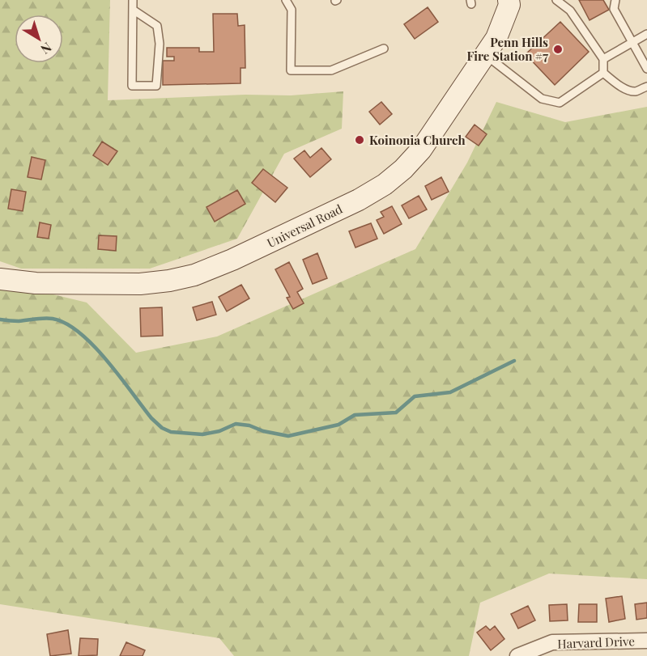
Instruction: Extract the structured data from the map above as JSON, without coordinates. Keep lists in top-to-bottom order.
{
  "streets": {
    "street": ["Universal Road", "Harvard Drive"]
  },
  "places": ["Penn Hills Fire Station #7", "Koinonia Church"],
  "north": "bottom right"
}
